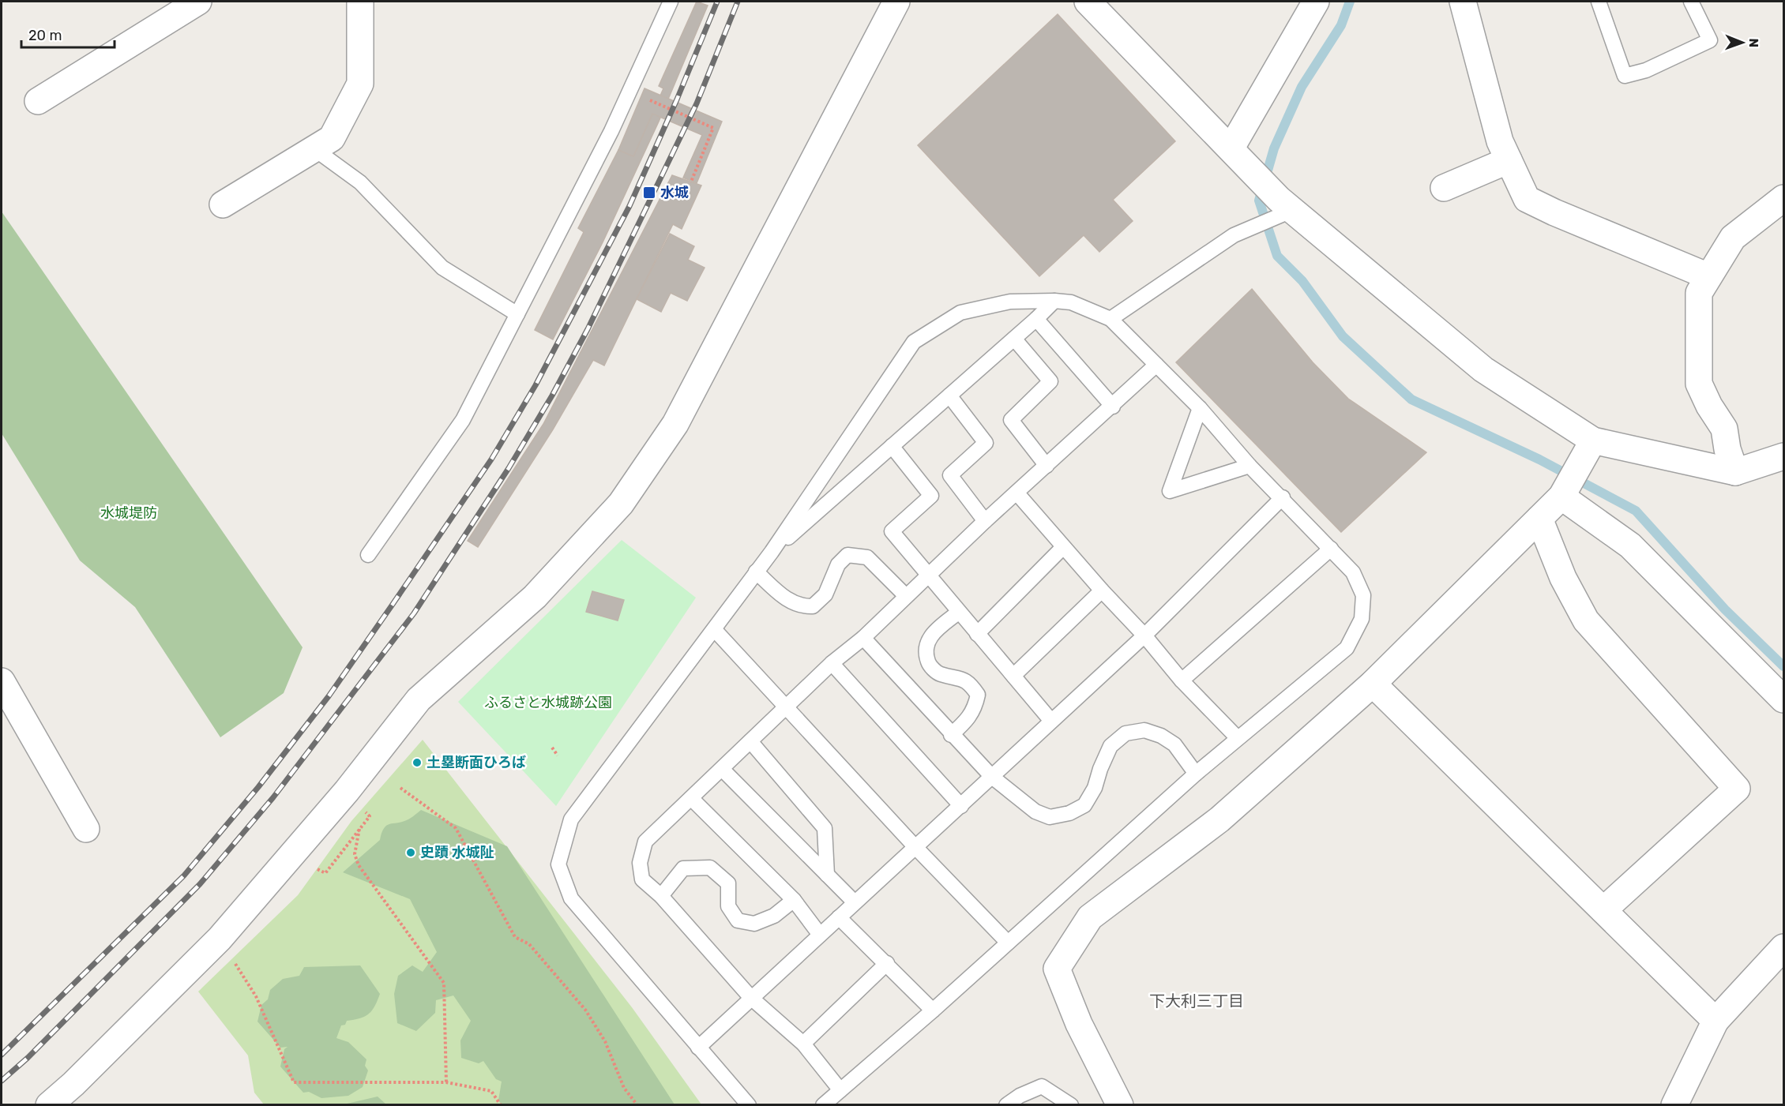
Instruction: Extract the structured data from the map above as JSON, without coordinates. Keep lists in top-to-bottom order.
{
  "districts": ["下大利三丁目"],
  "parks": ["水城堤防", "ふるさと水城跡公園"],
  "places": {
    "transit": ["水城"],
    "other": ["土塁断面ひろば", "史蹟 水城阯"]
  },
  "scale_bar": "20 m",
  "north": "right"
}
